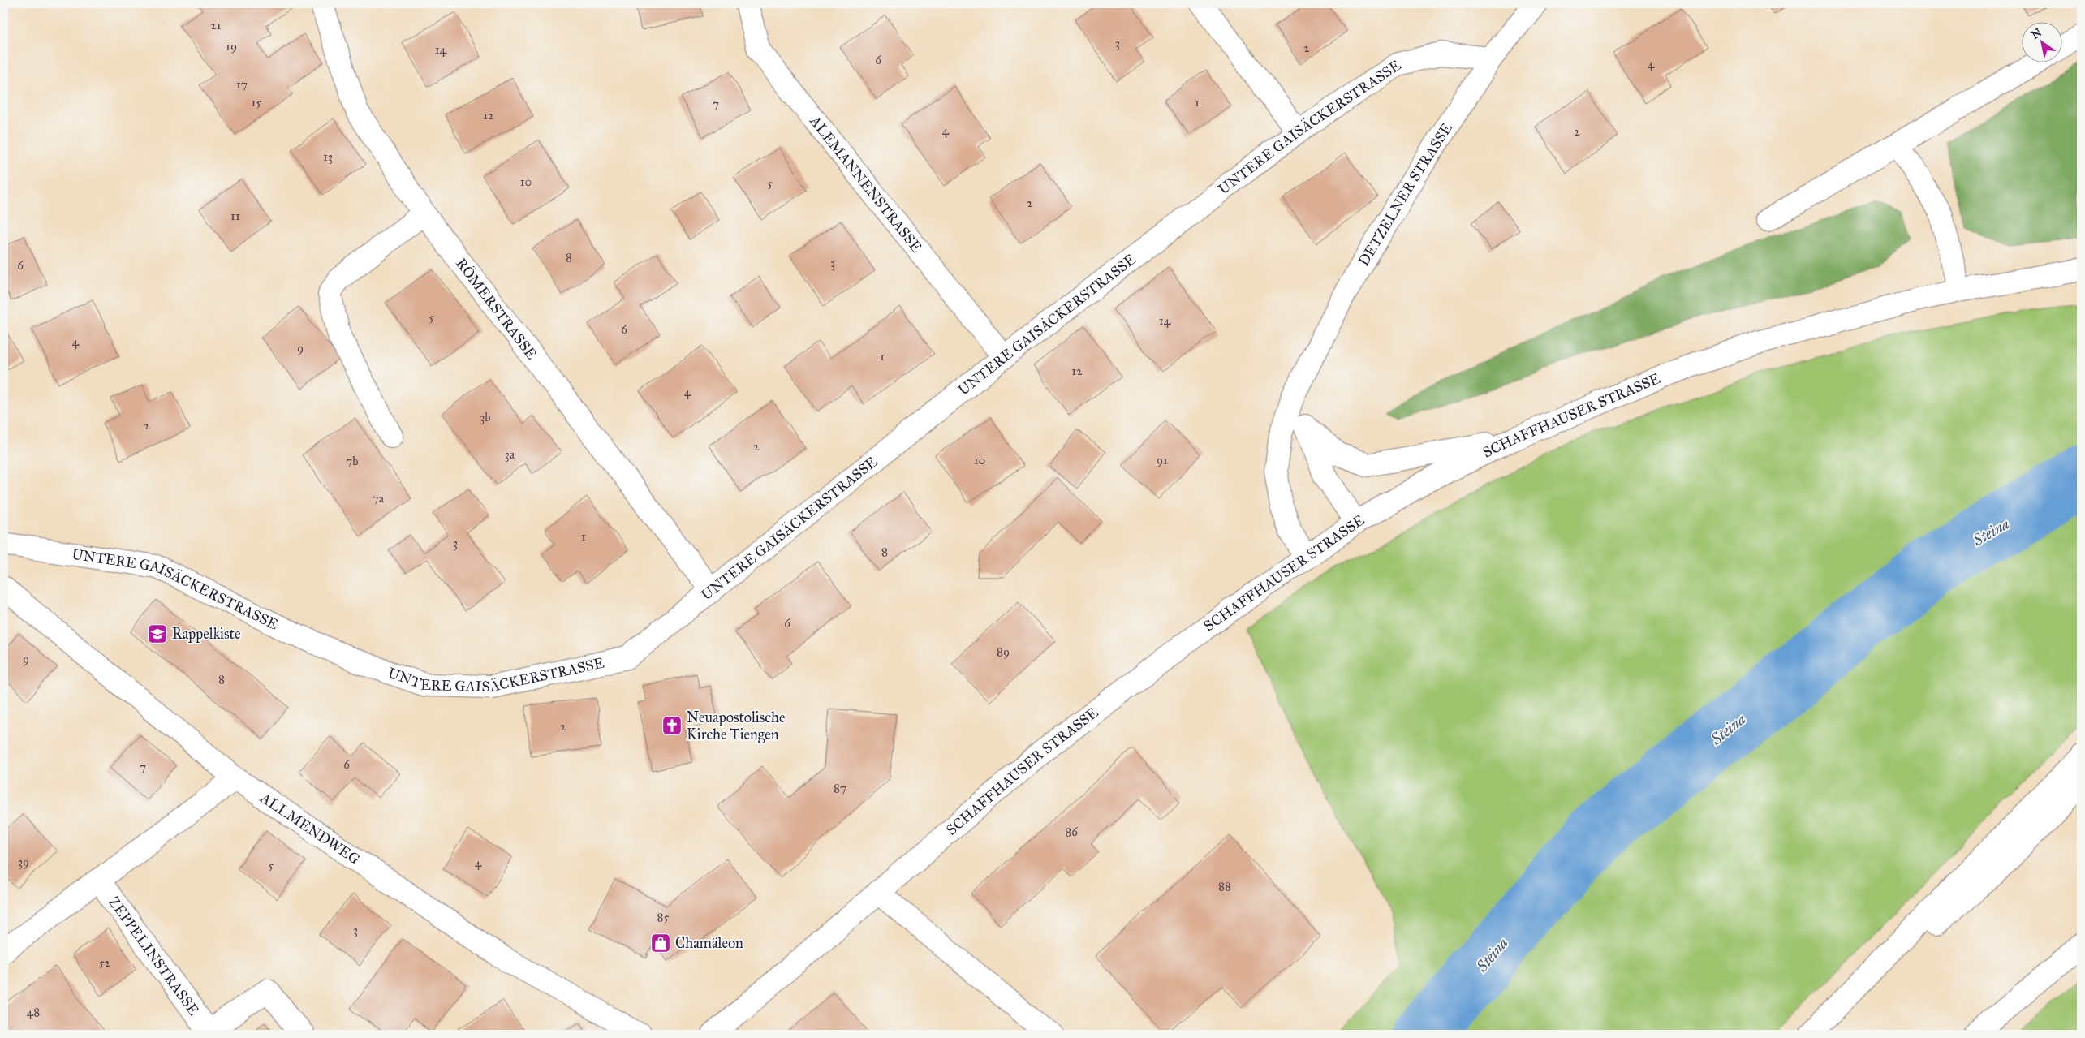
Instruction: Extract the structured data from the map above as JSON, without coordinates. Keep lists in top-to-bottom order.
{
  "streets": {
    "main road": [
      "UNTERE GAISÄCKERSTRASSE",
      "ALEMANNENSTRASSE",
      "DETZELNER STRASSE",
      "RÖMERSTRASSE",
      "SCHAFFHAUSER STRASSE",
      "ALLMENDWEG",
      "ZEPPELINSTRASSE"
    ]
  },
  "crossings": [
    ["UNTERE GAISÄCKERSTRASSE", "ALEMANNENSTRASSE"],
    ["UNTERE GAISÄCKERSTRASSE", "DETZELNER STRASSE"],
    ["UNTERE GAISÄCKERSTRASSE", "RÖMERSTRASSE"],
    ["DETZELNER STRASSE", "SCHAFFHAUSER STRASSE"]
  ],
  "water": ["Steina"],
  "places": {
    "school or university": ["Rappelkiste"],
    "church": ["Neuapostolische Kirche Tiengen"],
    "shop": ["Chamäleon"]
  },
  "house_numbers": [
    "21",
    "3",
    "19",
    "2",
    "14",
    "6",
    "4",
    "17",
    "15",
    "1",
    "7",
    "12",
    "4",
    "2",
    "13",
    "10",
    "5",
    "2",
    "11",
    "8",
    "3",
    "6",
    "5",
    "14",
    "6",
    "4",
    "9",
    "1",
    "12",
    "4",
    "3b",
    "2",
    "2",
    "3a",
    "10",
    "91",
    "7b",
    "7a",
    "1",
    "3",
    "8",
    "6",
    "89",
    "9",
    "8",
    "2",
    "6",
    "7",
    "87",
    "86",
    "39",
    "4",
    "5",
    "88",
    "85",
    "3",
    "52",
    "48"
  ],
  "north": "top left"
}
